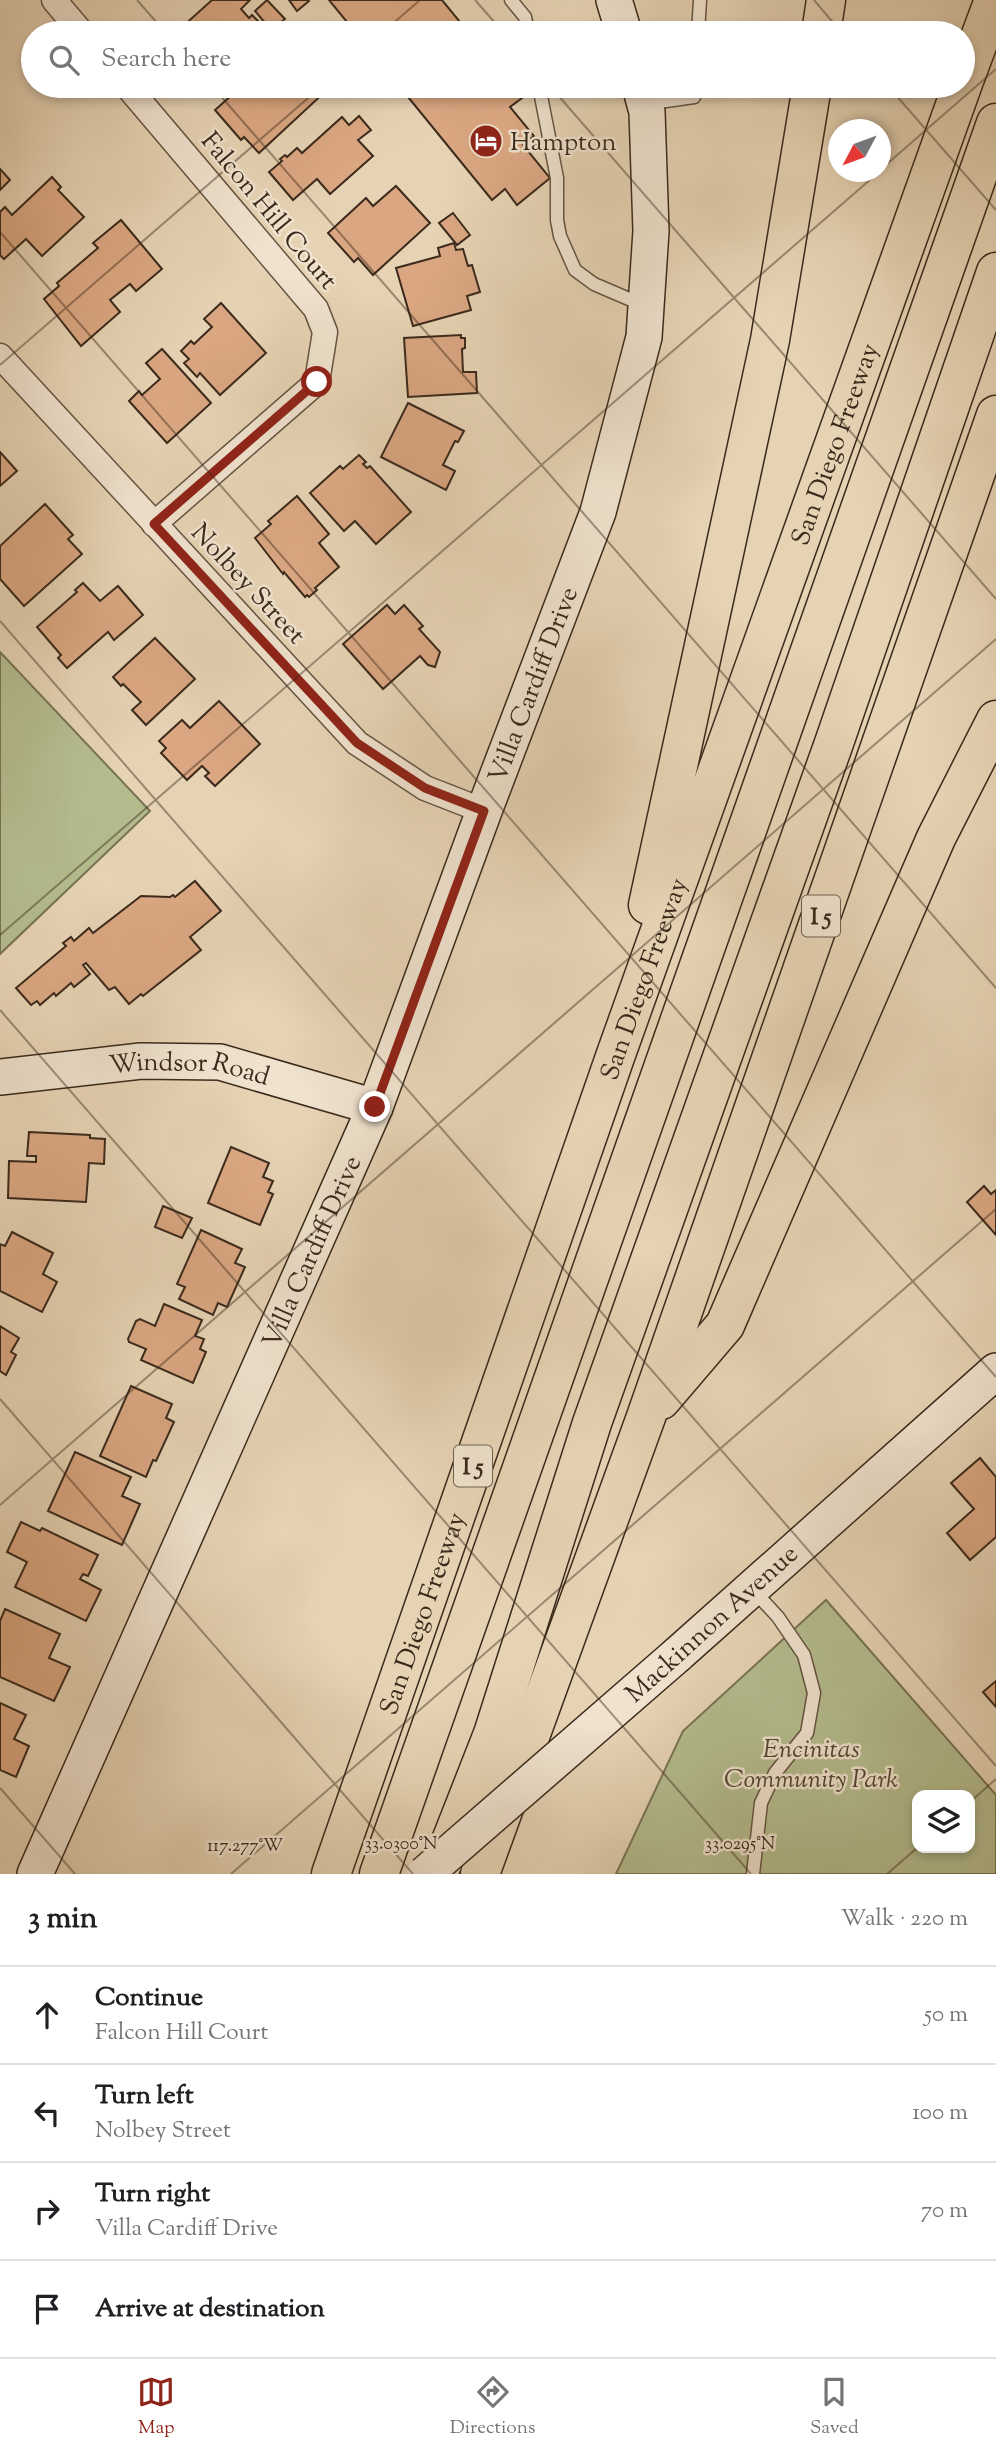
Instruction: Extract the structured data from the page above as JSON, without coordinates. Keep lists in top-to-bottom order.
{
  "streets": {
    "highway": ["San Diego Freeway", "I 5"],
    "street": [
      "Falcon Hill Court",
      "Nolbey Street",
      "Villa Cardiff Drive",
      "Windsor Road",
      "Mackinnon Avenue"
    ]
  },
  "crossings": [
    ["Falcon Hill Court", "Nolbey Street"],
    ["Nolbey Street", "Villa Cardiff Drive"],
    ["Villa Cardiff Drive", "Windsor Road"]
  ],
  "parks": ["Encinitas Community Park"],
  "places": {
    "hotel": ["Hampton"]
  },
  "north": "bottom left",
  "page": {
    "search": "Search here",
    "heading": ["3 min", "Walk · 220 m"],
    "list": [
      ["Continue", "Falcon Hill Court", "50 m"],
      ["Turn left", "Nolbey Street", "100 m"],
      ["Turn right", "Villa Cardiff Drive", "70 m"],
      "Arrive at destination"
    ],
    "nav": ["Map", "Directions", "Saved"]
  },
  "coordinates": ["33.0300°N", "33.0295°N", "117.277°W"]
}
